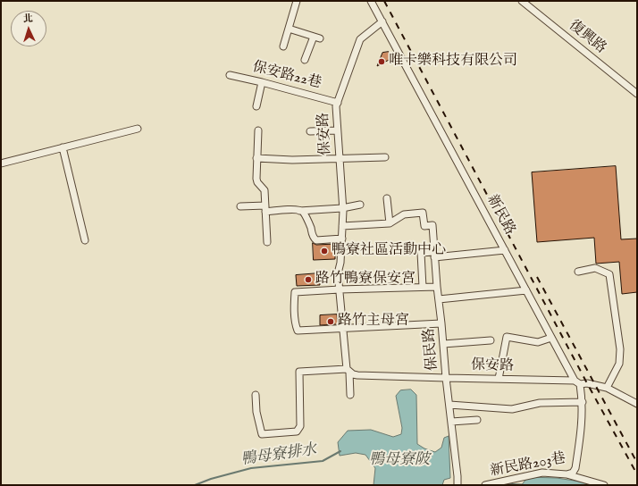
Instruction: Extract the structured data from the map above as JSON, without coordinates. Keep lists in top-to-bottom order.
{
  "streets": {
    "street": [
      "復興路",
      "保安路22巷",
      "保安路",
      "新民路",
      "保民路",
      "新民路203巷"
    ]
  },
  "crossings": [
    ["保安路22巷", "保安路"],
    ["保安路", "新民路"],
    ["保安路", "保民路"],
    ["保安路", "新民路203巷"],
    ["新民路", "新民路203巷"]
  ],
  "water": ["鴨母寮排水", "鴨母寮陂"],
  "places": [
    "唯卡樂科技有限公司",
    "鴨寮社區活動中心",
    "路竹鴨寮保安宮",
    "路竹主母宮"
  ],
  "north": "top"
}
